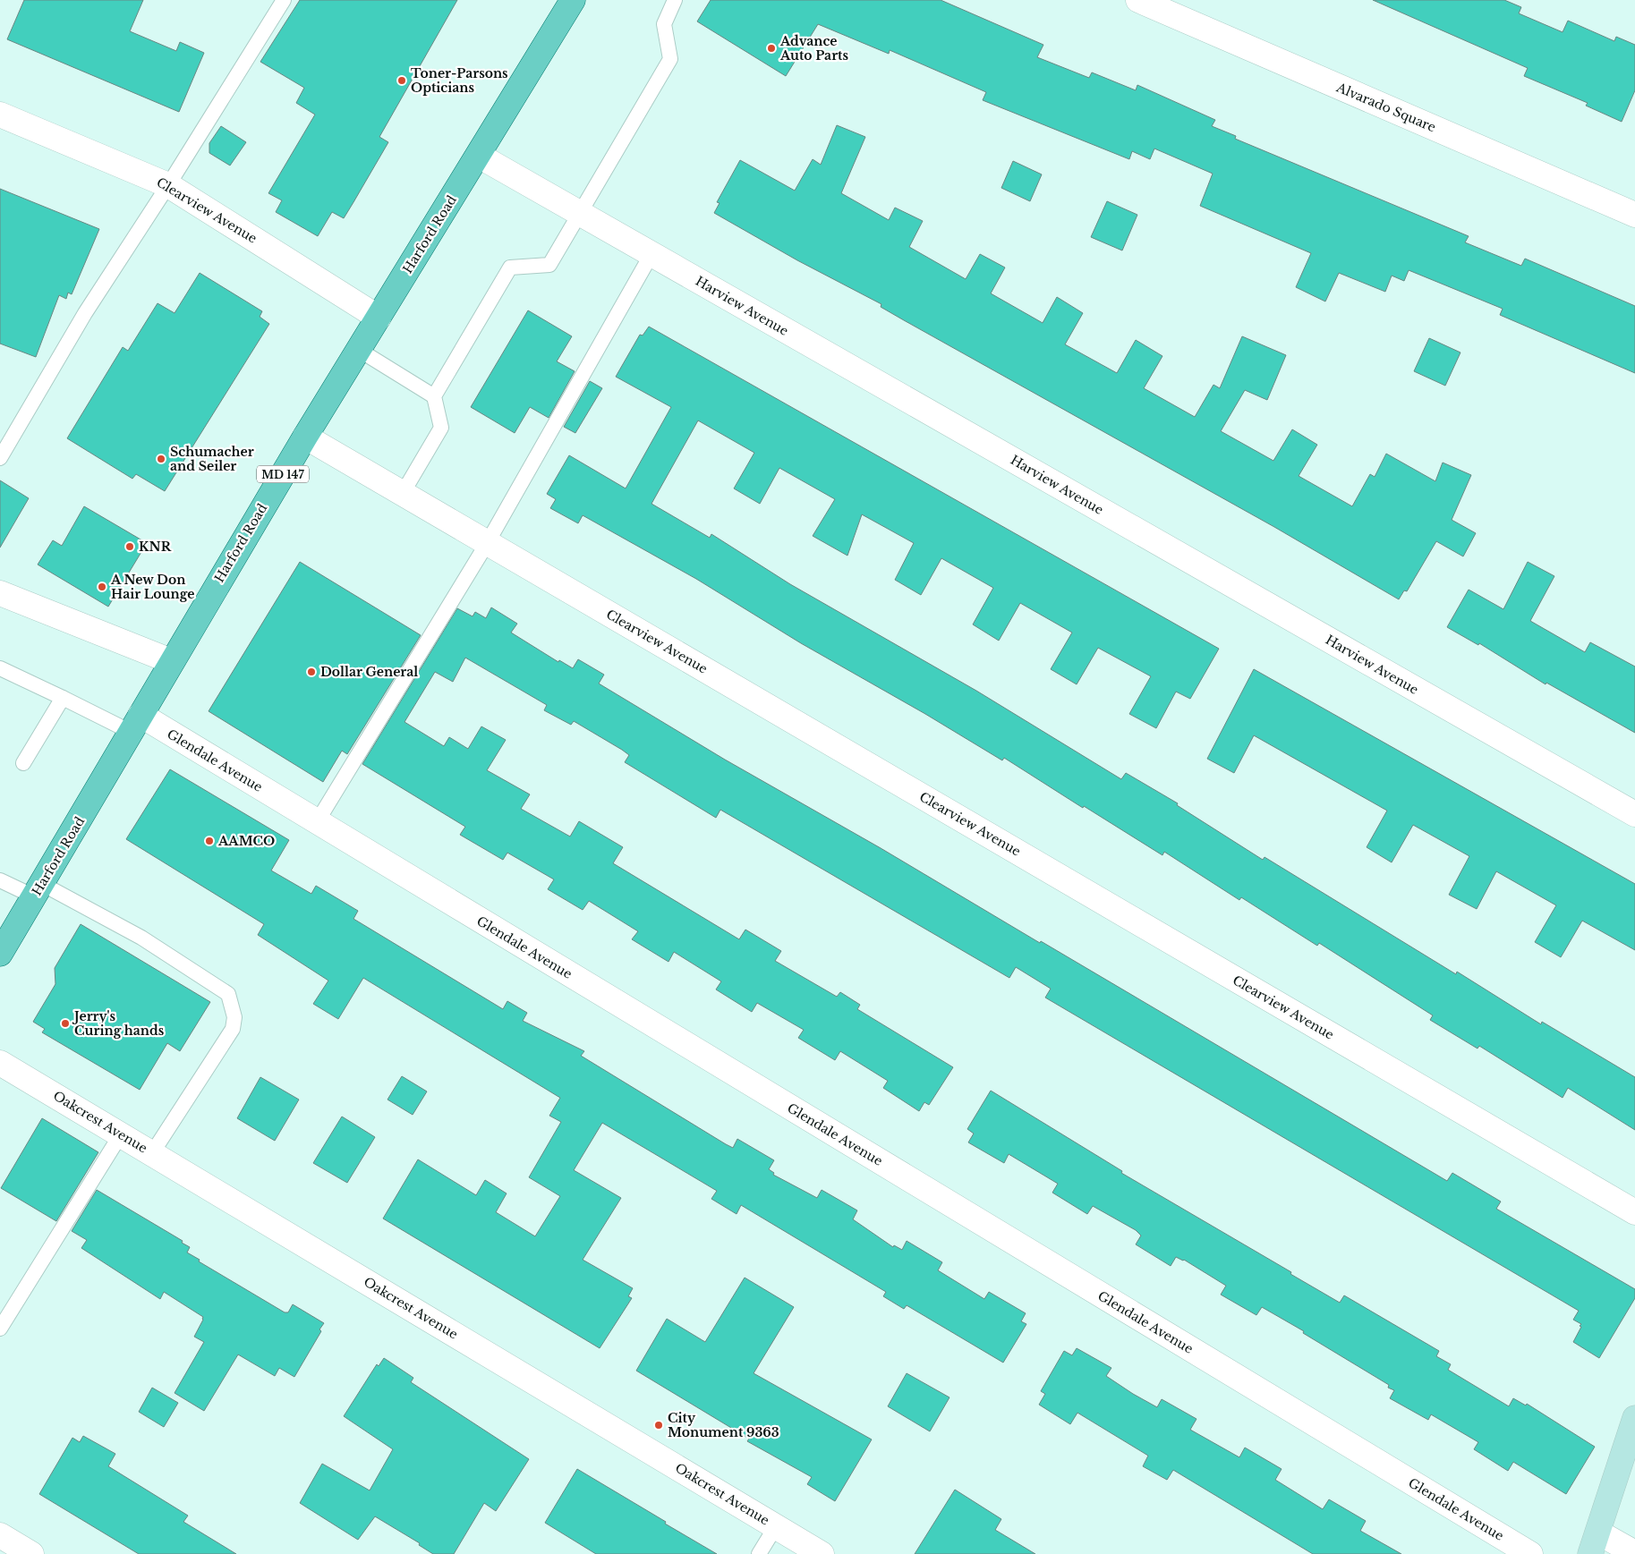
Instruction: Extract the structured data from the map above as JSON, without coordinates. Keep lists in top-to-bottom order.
{
  "streets": {
    "main road": ["Harford Road", "MD 147"],
    "street": [
      "Alvarado Square",
      "Clearview Avenue",
      "Harview Avenue",
      "Glendale Avenue",
      "Oakcrest Avenue"
    ]
  },
  "crossings": [
    ["Clearview Avenue", "Harford Road"],
    ["Harford Road", "Harview Avenue"],
    ["Harford Road", "Glendale Avenue"]
  ],
  "places": [
    "Advance Auto Parts",
    "Toner-Parsons Opticians",
    "Schumacher and Seiler",
    "KNR",
    "A New Don Hair Lounge",
    "Dollar General",
    "AAMCO",
    "Jerry's Curing hands",
    "City Monument 9363"
  ]
}
